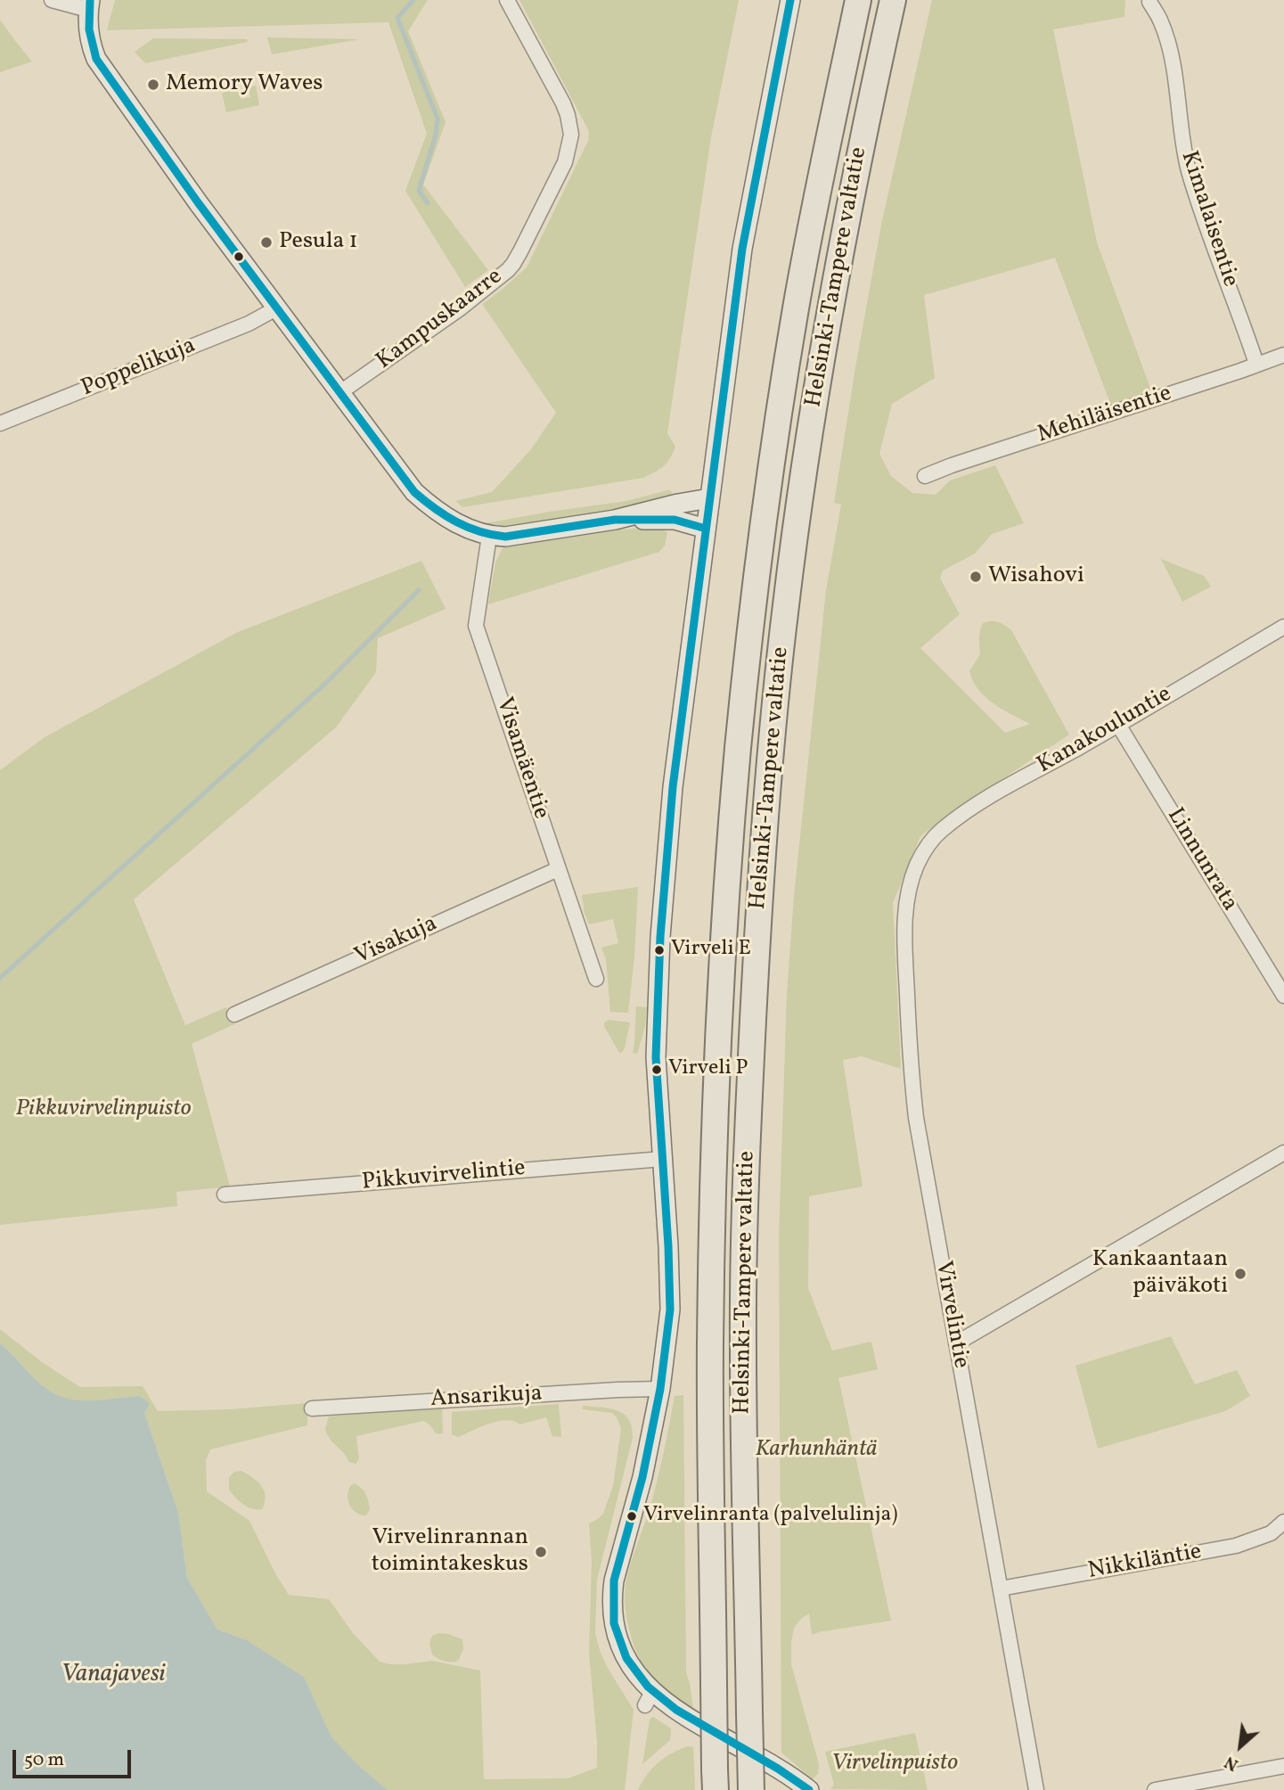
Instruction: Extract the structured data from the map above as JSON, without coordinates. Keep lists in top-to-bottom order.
{
  "streets": {
    "highway": ["Helsinki-Tampere valtatie"],
    "street": [
      "Kimalaisentie",
      "Kampuskaarre",
      "Poppelikuja",
      "Mehiläisentie",
      "Kanakouluntie",
      "Visamäentie",
      "Linnunrata",
      "Visakuja",
      "Pikkuvirvelintie",
      "Virvelintie",
      "Ansarikuja",
      "Nikkiläntie"
    ]
  },
  "crossings": [
    ["Kimalaisentie", "Mehiläisentie"],
    ["Kanakouluntie", "Linnunrata"],
    ["Kanakouluntie", "Virvelintie"],
    ["Visamäentie", "Visakuja"],
    ["Virvelintie", "Nikkiläntie"]
  ],
  "water": ["Vanajavesi"],
  "parks": ["Pikkuvirvelinpuisto", "Karhunhäntä", "Virvelinpuisto"],
  "places": [
    "Memory Waves",
    "Pesula 1",
    "Wisahovi",
    "Virveli E",
    "Virveli P",
    "Kankaantaan päiväkoti",
    "Virvelinranta (palvelulinja)",
    "Virvelinrannan toimintakeskus"
  ],
  "scale_bar": "50 m",
  "north": "bottom left"
}
